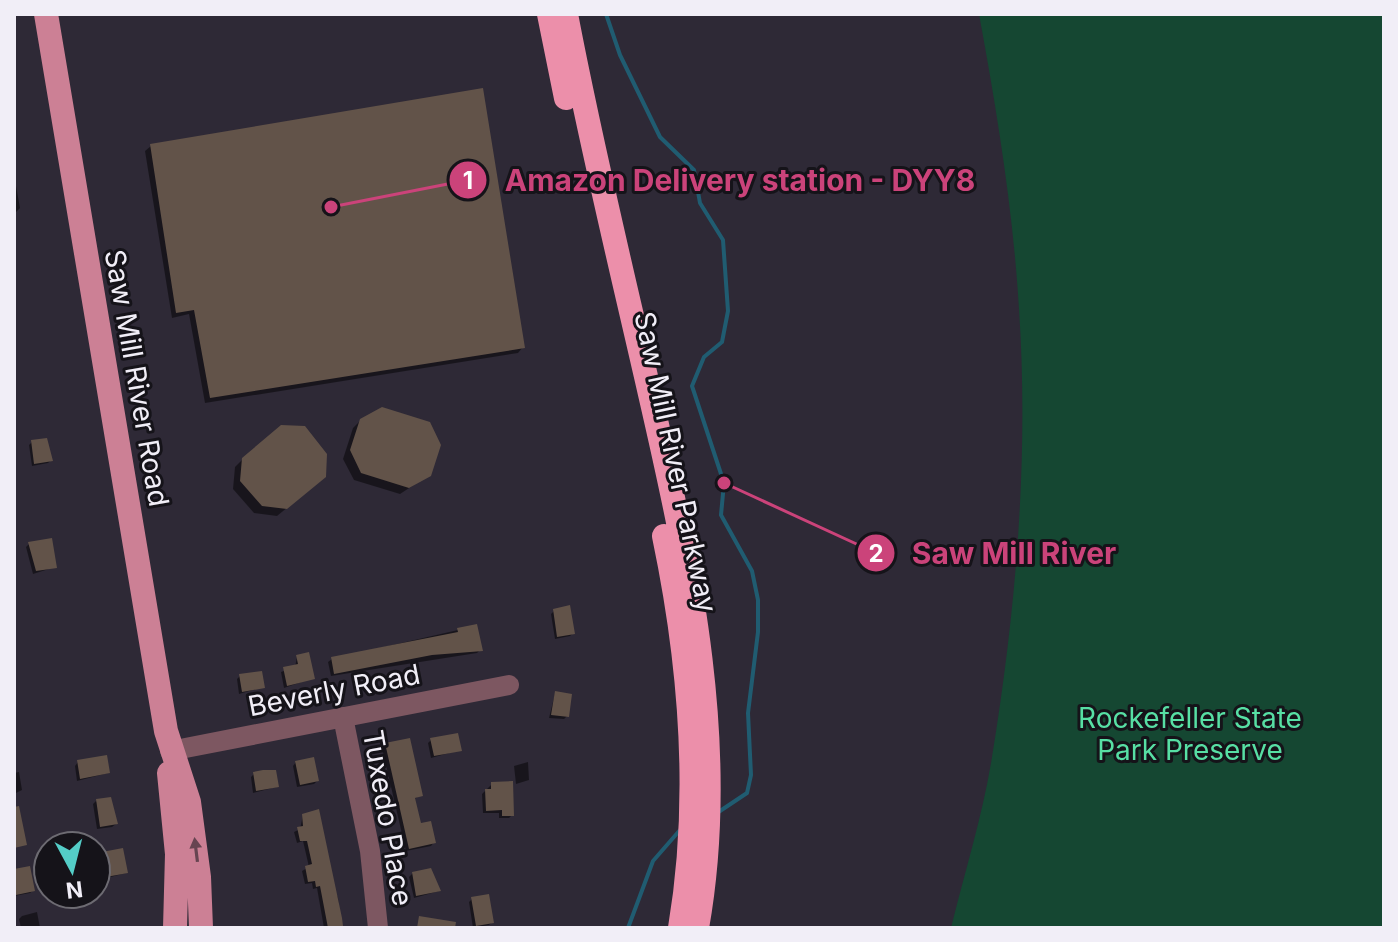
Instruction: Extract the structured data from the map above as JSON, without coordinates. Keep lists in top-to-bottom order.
{
  "streets": {
    "highway": ["Saw Mill River Parkway"],
    "main road": ["Saw Mill River Road"],
    "street": ["Beverly Road", "Tuxedo Place"]
  },
  "crossings": [
    ["Saw Mill River Road", "Beverly Road"],
    ["Beverly Road", "Tuxedo Place"]
  ],
  "parks": ["Rockefeller State Park Preserve"],
  "places": ["Amazon Delivery station - DYY8", "Saw Mill River"],
  "north": "bottom"
}
